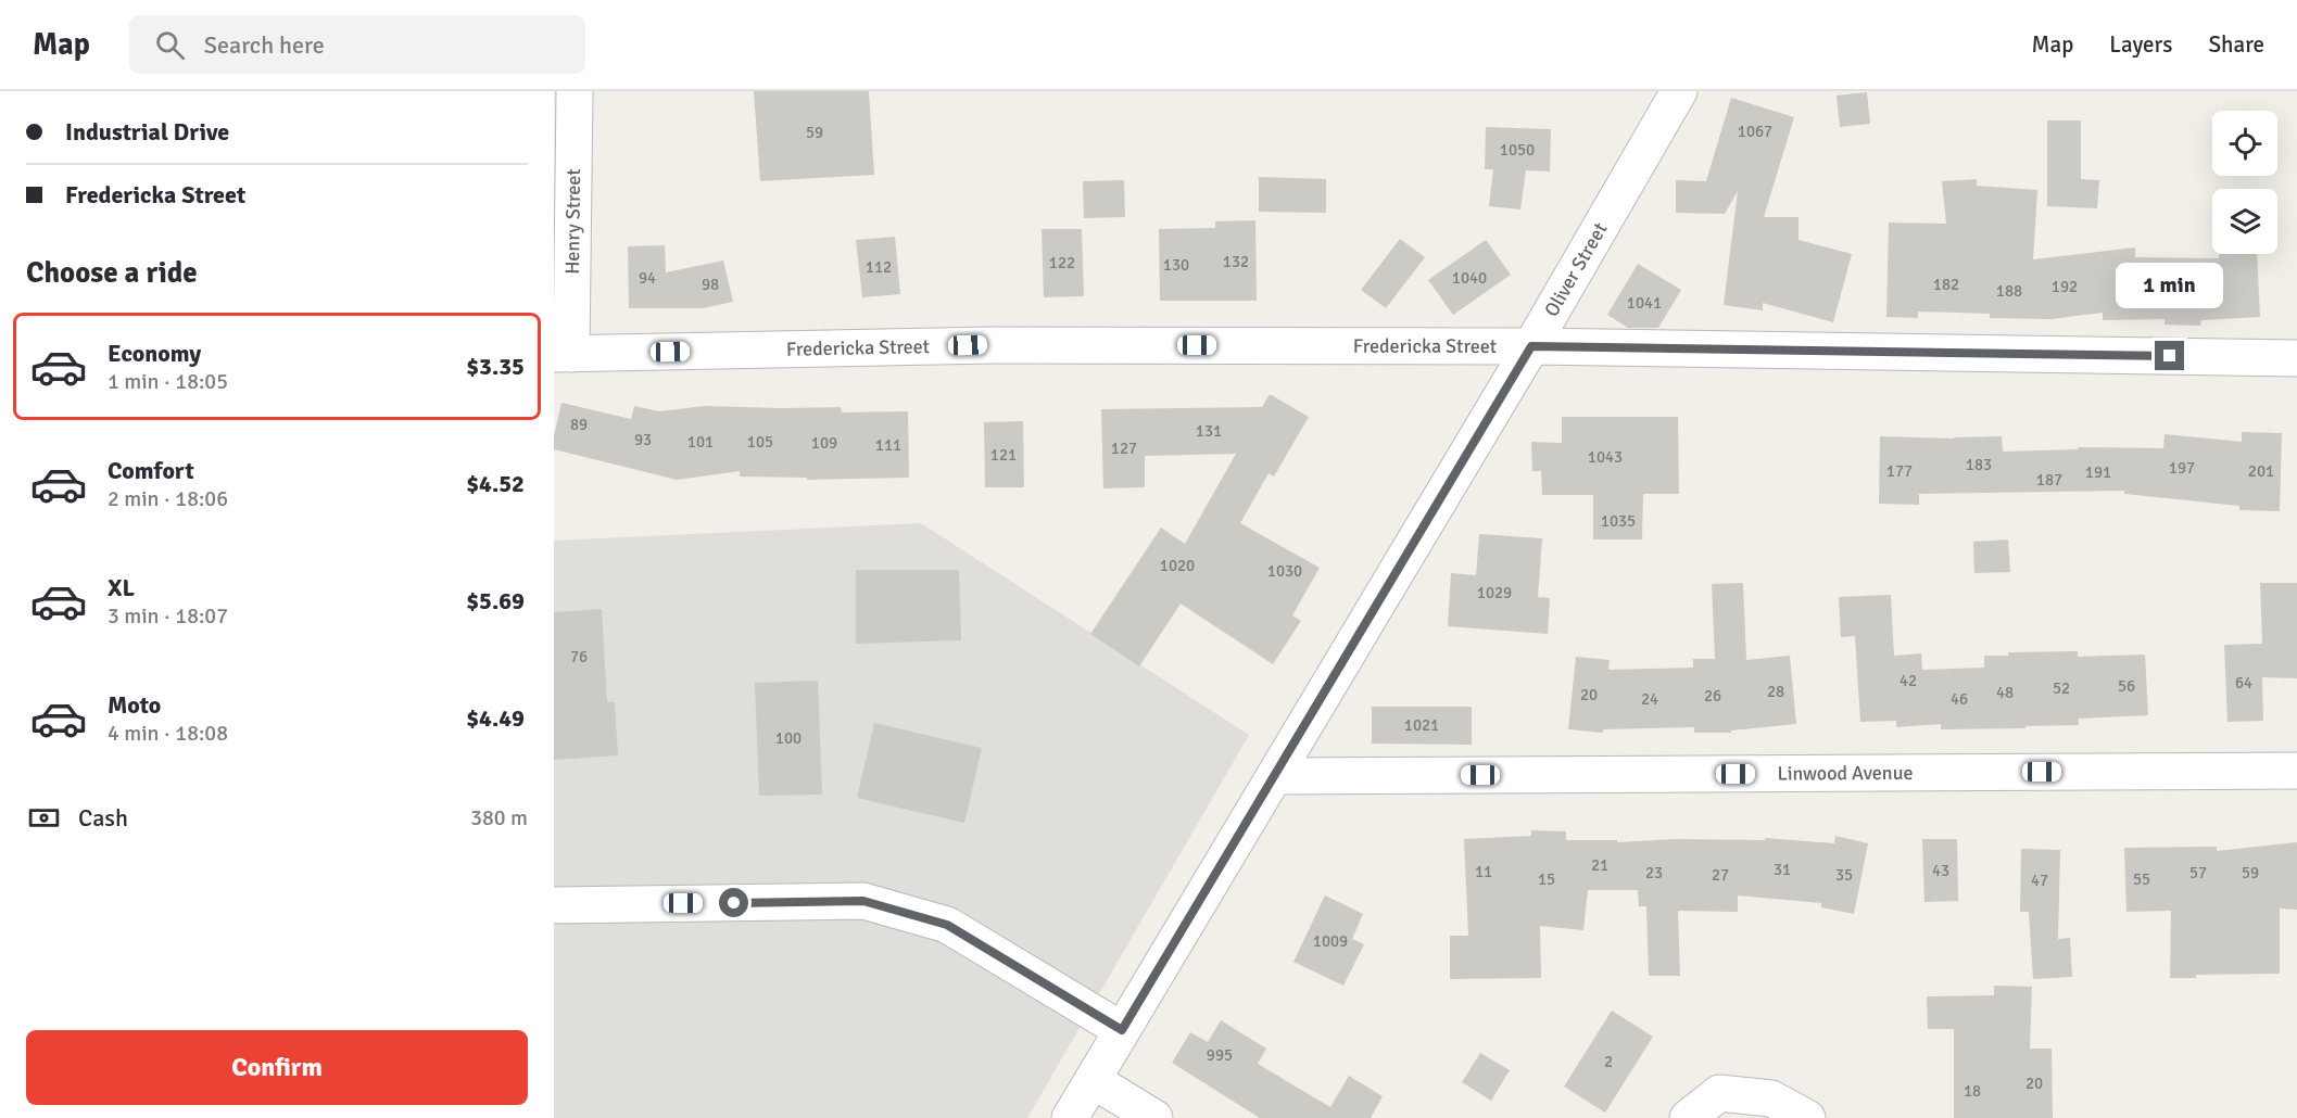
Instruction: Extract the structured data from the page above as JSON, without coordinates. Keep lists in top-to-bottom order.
{
  "streets": {
    "street": [
      "Henry Street",
      "Oliver Street",
      "Fredericka Street",
      "Linwood Avenue"
    ]
  },
  "crossings": [
    ["Henry Street", "Fredericka Street"],
    ["Oliver Street", "Fredericka Street"],
    ["Oliver Street", "Linwood Avenue"]
  ],
  "house_numbers": [
    "1067",
    "59",
    "1050",
    "132",
    "122",
    "130",
    "112",
    "94",
    "1040",
    "98",
    "182",
    "192",
    "188",
    "1041",
    "89",
    "131",
    "93",
    "101",
    "105",
    "109",
    "111",
    "127",
    "121",
    "1043",
    "183",
    "197",
    "177",
    "201",
    "191",
    "187",
    "1035",
    "1020",
    "1030",
    "1029",
    "76",
    "42",
    "64",
    "56",
    "52",
    "28",
    "48",
    "20",
    "26",
    "24",
    "46",
    "1021",
    "100",
    "21",
    "31",
    "43",
    "11",
    "23",
    "57",
    "59",
    "27",
    "35",
    "15",
    "55",
    "47",
    "1009",
    "995",
    "2",
    "20",
    "18"
  ],
  "page": {
    "header": "Map",
    "search": "Search here",
    "nav": ["Map", "Layers", "Share"],
    "banner": ["Industrial Drive", "Fredericka Street"],
    "heading": "Choose a ride",
    "bubble": "1 min",
    "list": [
      {
        "name": "Economy",
        "note": "1 min · 18:05",
        "value": "$3.35"
      },
      {
        "name": "Comfort",
        "note": "2 min · 18:06",
        "value": "$4.52"
      },
      {
        "name": "XL",
        "note": "3 min · 18:07",
        "value": "$5.69"
      },
      {
        "name": "Moto",
        "note": "4 min · 18:08",
        "value": "$4.49"
      }
    ],
    "pay": ["Cash", "380 m"],
    "buttons": "Confirm"
  }
}
